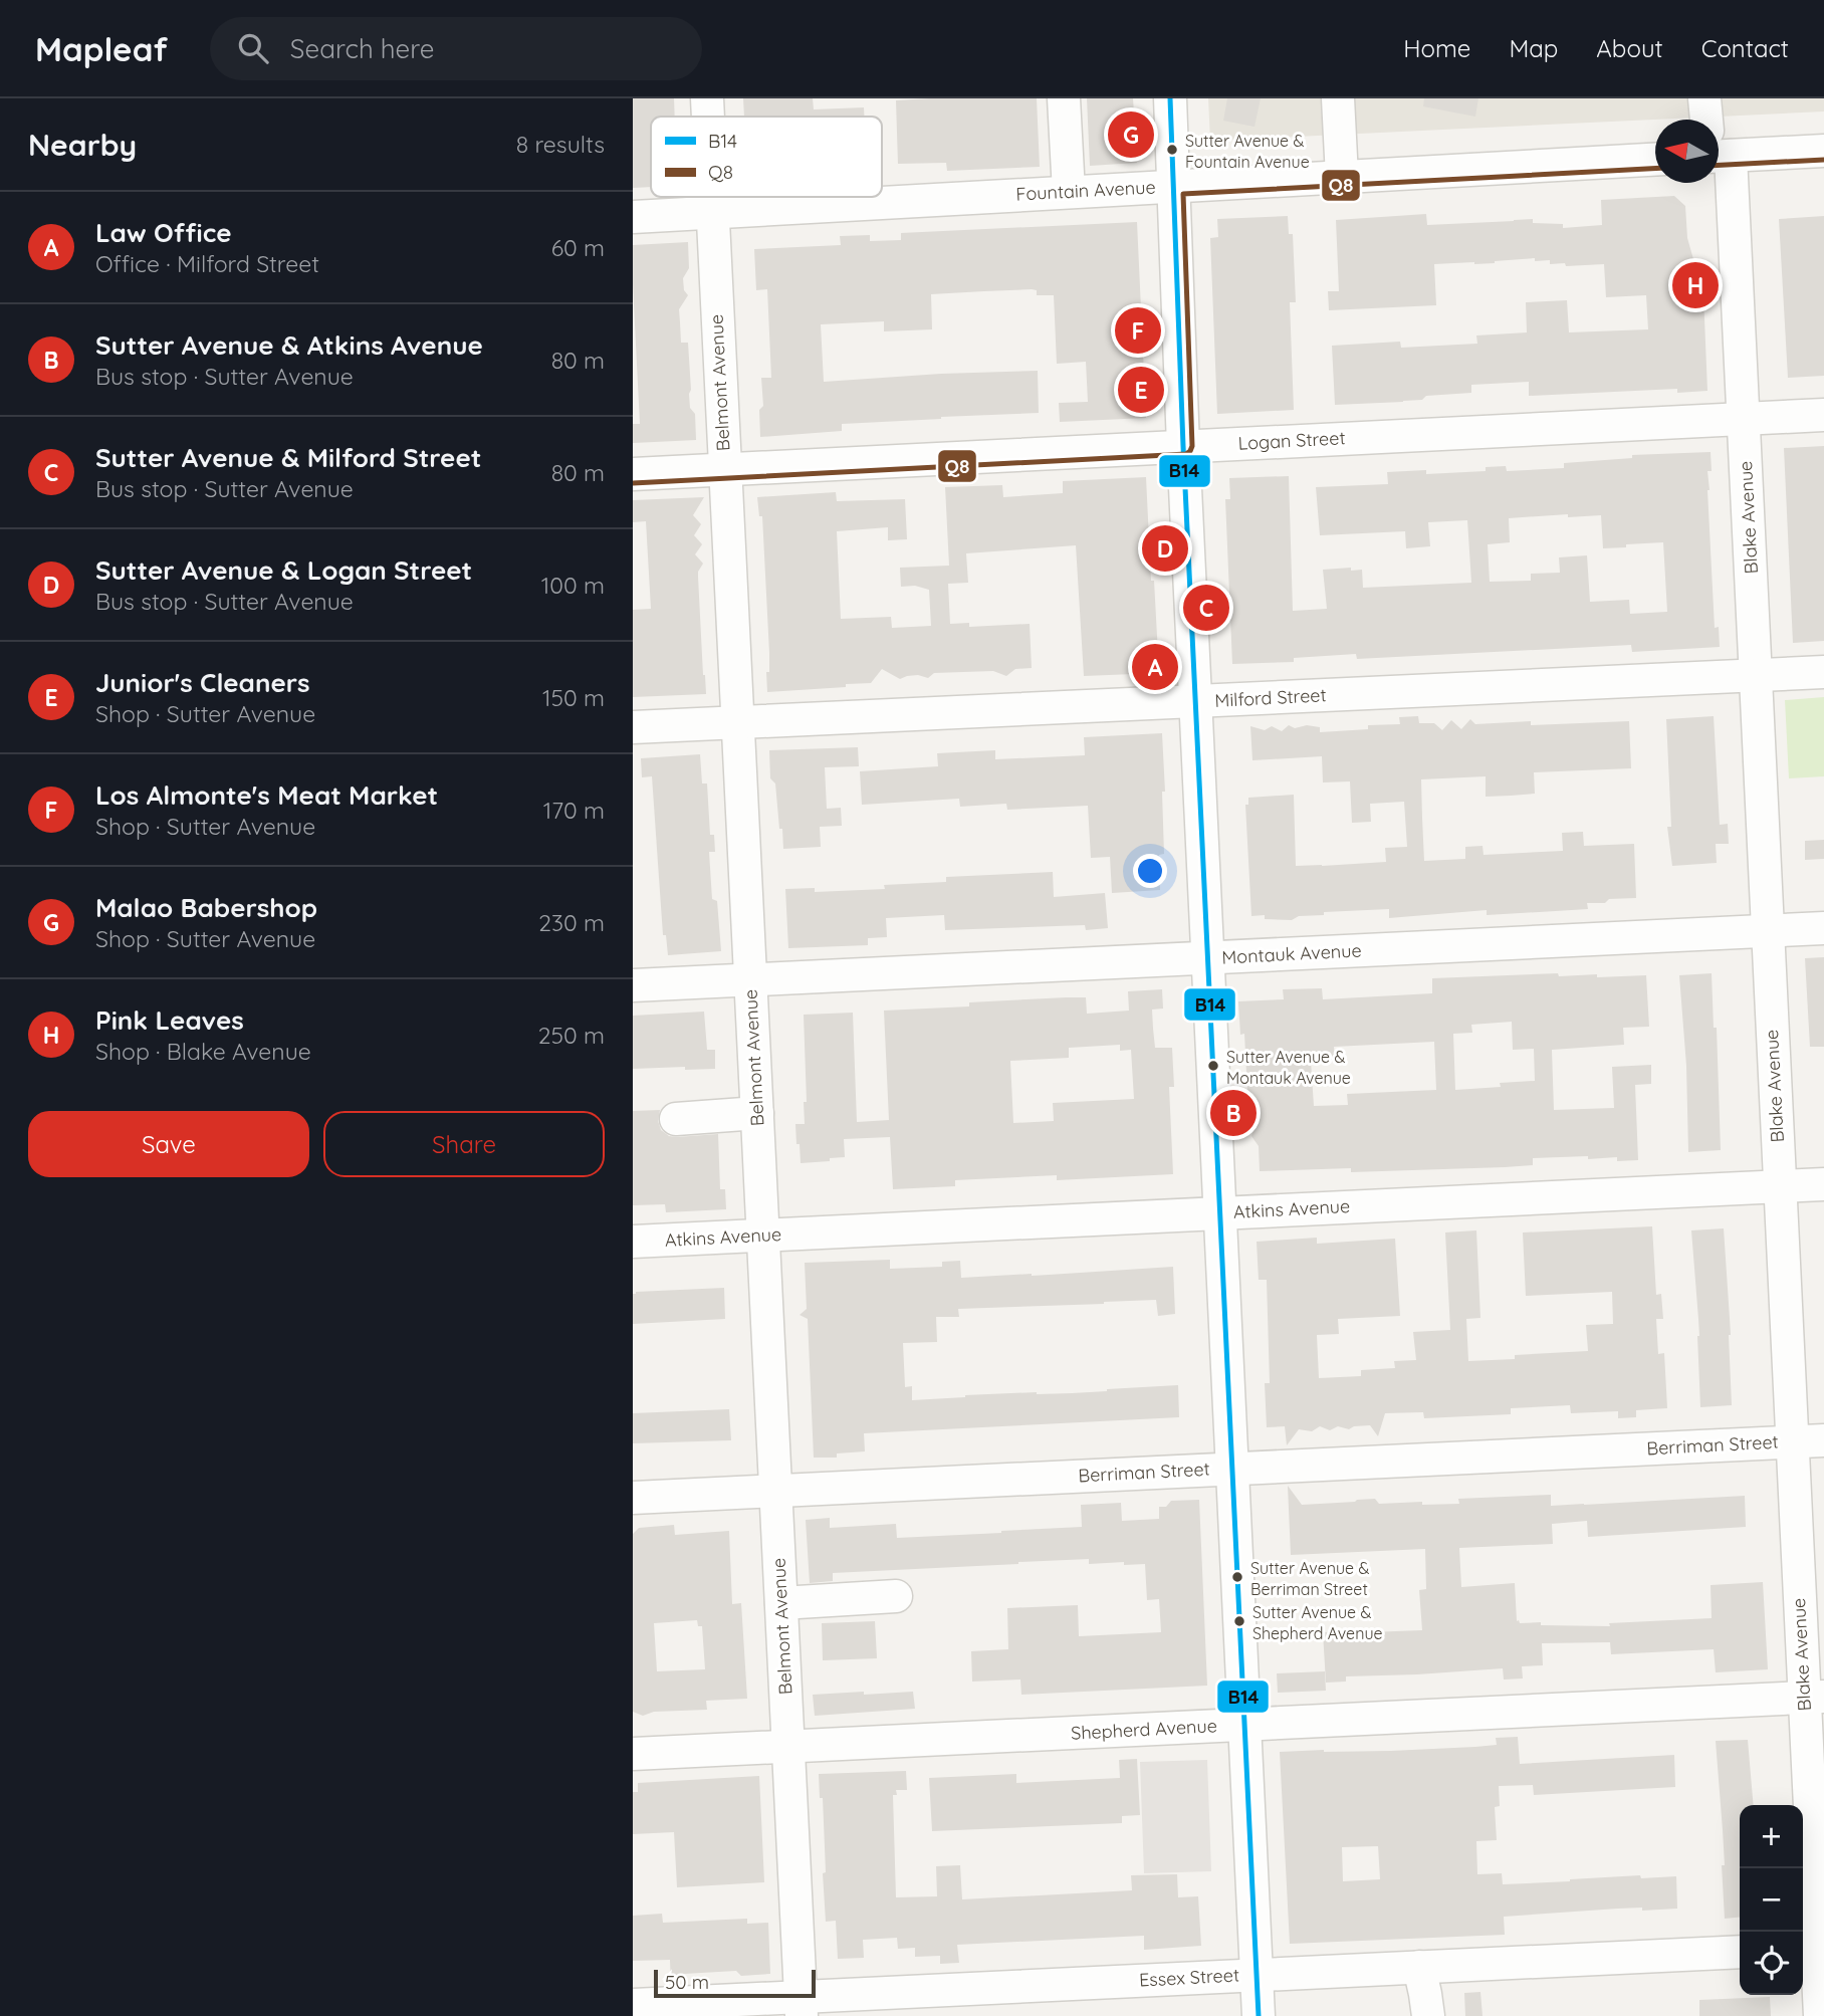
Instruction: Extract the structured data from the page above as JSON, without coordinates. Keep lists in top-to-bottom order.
{
  "streets": {
    "street": [
      "Fountain Avenue",
      "Belmont Avenue",
      "Logan Street",
      "Blake Avenue",
      "Milford Street",
      "Montauk Avenue",
      "Atkins Avenue",
      "Berriman Street",
      "Shepherd Avenue",
      "Essex Street"
    ]
  },
  "crossings": [
    ["Fountain Avenue", "Belmont Avenue"],
    ["Belmont Avenue", "Logan Street"],
    ["Belmont Avenue", "Milford Street"],
    ["Belmont Avenue", "Montauk Avenue"],
    ["Belmont Avenue", "Atkins Avenue"],
    ["Belmont Avenue", "Berriman Street"],
    ["Belmont Avenue", "Shepherd Avenue"],
    ["Belmont Avenue", "Essex Street"],
    ["Logan Street", "Blake Avenue"],
    ["Blake Avenue", "Milford Street"],
    ["Blake Avenue", "Montauk Avenue"],
    ["Blake Avenue", "Atkins Avenue"],
    ["Blake Avenue", "Berriman Street"],
    ["Blake Avenue", "Shepherd Avenue"]
  ],
  "places": [
    "Sutter Avenue & Fountain Avenue",
    "Sutter Avenue & Montauk Avenue",
    "Sutter Avenue & Berriman Street",
    "Sutter Avenue & Shepherd Avenue"
  ],
  "lines": ["transit line B14", "transit line Q8"],
  "legend": ["B14", "Q8"],
  "scale_bar": "50 m",
  "north": "left",
  "page": {
    "header": "Mapleaf",
    "search": "Search here",
    "nav": [
      "Home",
      "Map",
      "About",
      "Contact"
    ],
    "heading": ["Nearby", "8 results"],
    "pins": [
      "G",
      "H",
      "F",
      "E",
      "D",
      "C",
      "A",
      "B"
    ],
    "list": [
      {
        "mark": "A",
        "name": "Law Office",
        "note": "Office · Milford Street",
        "value": "60 m"
      },
      {
        "mark": "B",
        "name": "Sutter Avenue & Atkins Avenue",
        "note": "Bus stop · Sutter Avenue",
        "value": "80 m"
      },
      {
        "mark": "C",
        "name": "Sutter Avenue & Milford Street",
        "note": "Bus stop · Sutter Avenue",
        "value": "80 m"
      },
      {
        "mark": "D",
        "name": "Sutter Avenue & Logan Street",
        "note": "Bus stop · Sutter Avenue",
        "value": "100 m"
      },
      {
        "mark": "E",
        "name": "Junior's Cleaners",
        "note": "Shop · Sutter Avenue",
        "value": "150 m"
      },
      {
        "mark": "F",
        "name": "Los Almonte's Meat Market",
        "note": "Shop · Sutter Avenue",
        "value": "170 m"
      },
      {
        "mark": "G",
        "name": "Malao Babershop",
        "note": "Shop · Sutter Avenue",
        "value": "230 m"
      },
      {
        "mark": "H",
        "name": "Pink Leaves",
        "note": "Shop · Blake Avenue",
        "value": "250 m"
      }
    ],
    "buttons": ["Save", "Share"],
    "map_buttons": ["+", "−"],
    "scale": "50 m"
  }
}
